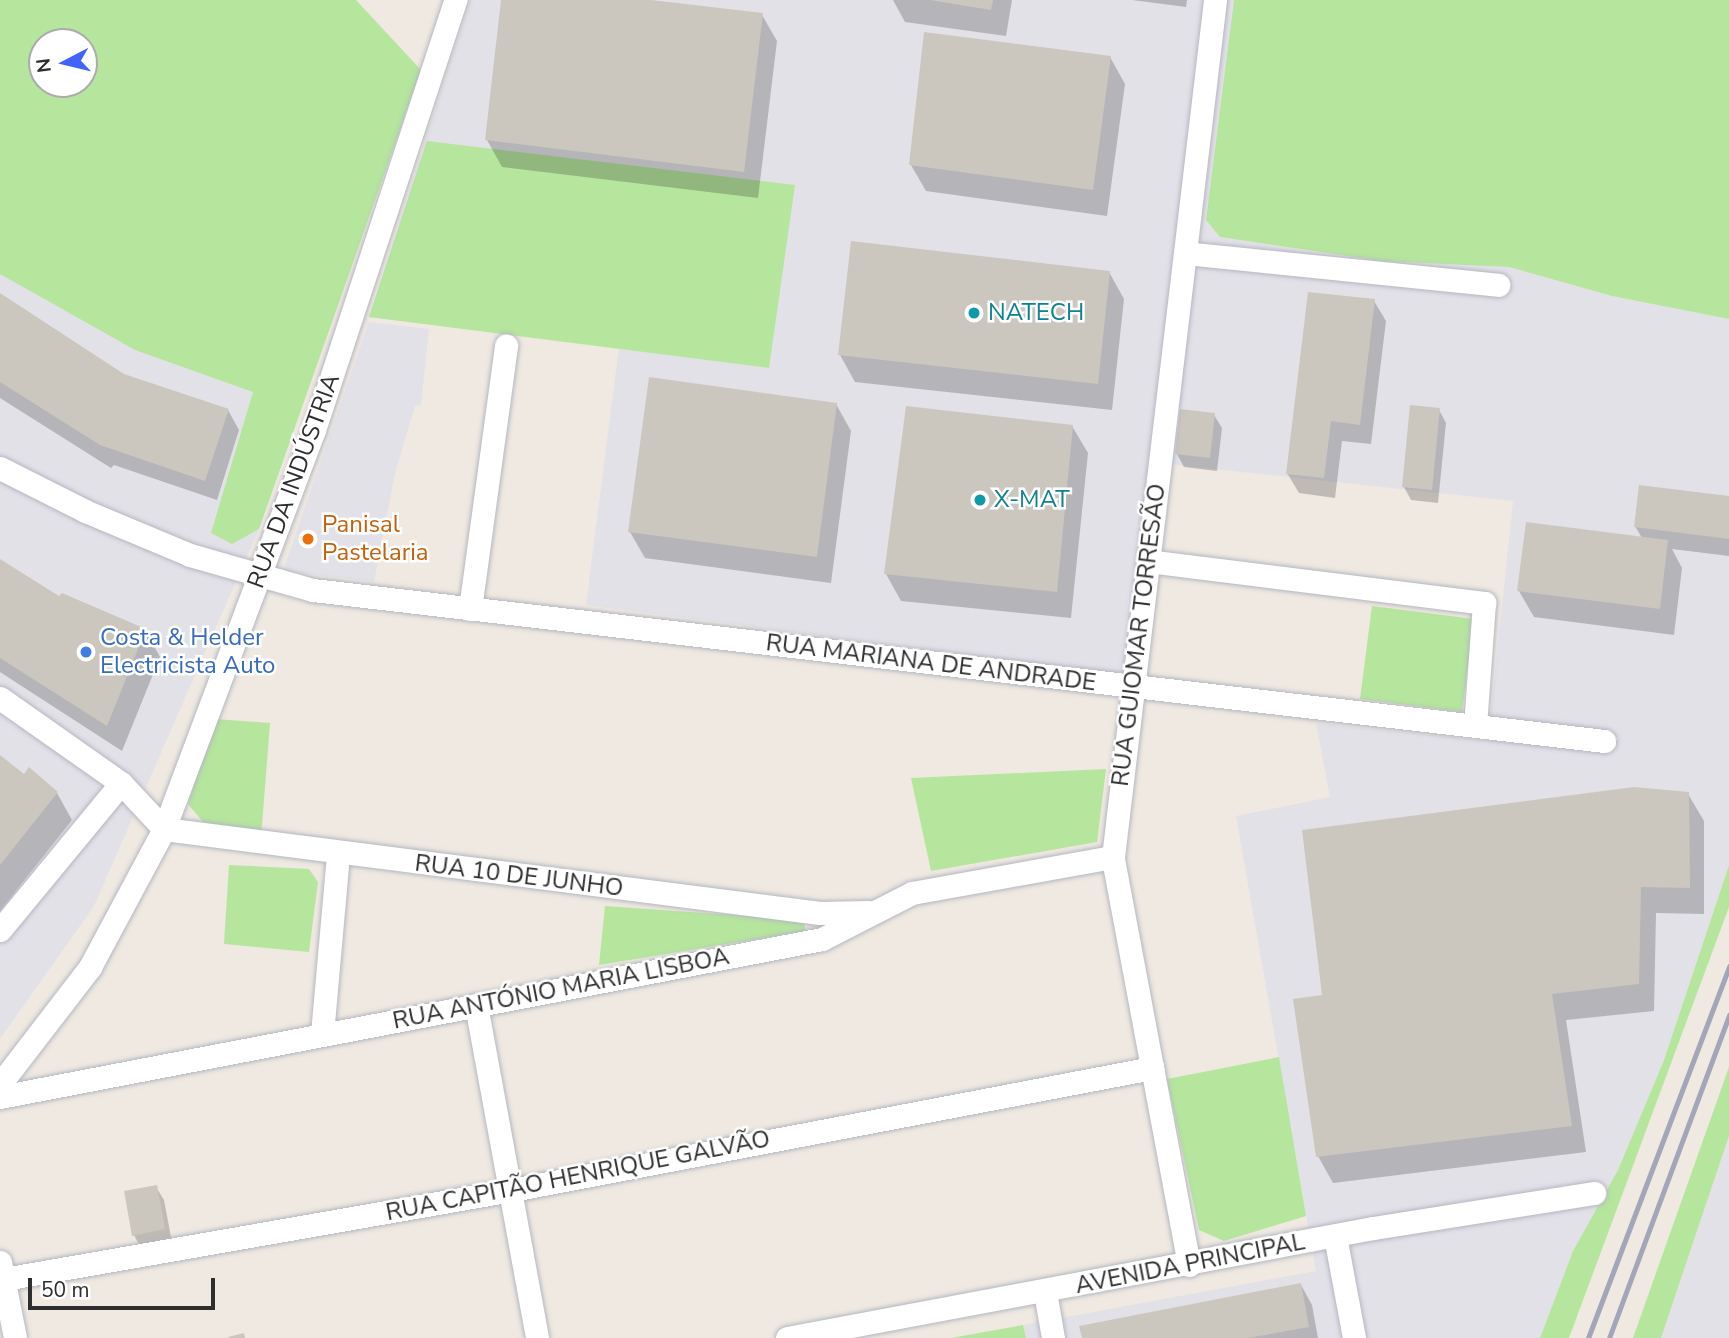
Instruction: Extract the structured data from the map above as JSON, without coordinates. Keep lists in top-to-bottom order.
{
  "streets": {
    "street": [
      "RUA DA INDÚSTRIA",
      "RUA GUIOMAR TORRESÃO",
      "RUA MARIANA DE ANDRADE",
      "RUA 10 DE JUNHO",
      "RUA ANTÓNIO MARIA LISBOA",
      "RUA CAPITÃO HENRIQUE GALVÃO",
      "AVENIDA PRINCIPAL"
    ]
  },
  "crossings": [
    ["RUA DA INDÚSTRIA", "RUA MARIANA DE ANDRADE"],
    ["RUA DA INDÚSTRIA", "RUA 10 DE JUNHO"],
    ["RUA GUIOMAR TORRESÃO", "RUA MARIANA DE ANDRADE"],
    ["RUA GUIOMAR TORRESÃO", "RUA ANTÓNIO MARIA LISBOA"],
    ["RUA GUIOMAR TORRESÃO", "RUA CAPITÃO HENRIQUE GALVÃO"],
    ["RUA GUIOMAR TORRESÃO", "AVENIDA PRINCIPAL"],
    ["RUA 10 DE JUNHO", "RUA ANTÓNIO MARIA LISBOA"]
  ],
  "places": [
    "NATECH",
    "X-MAT",
    "Panisal Pastelaria",
    "Costa & Helder Electricista Auto"
  ],
  "scale_bar": "50 m",
  "north": "left"
}
